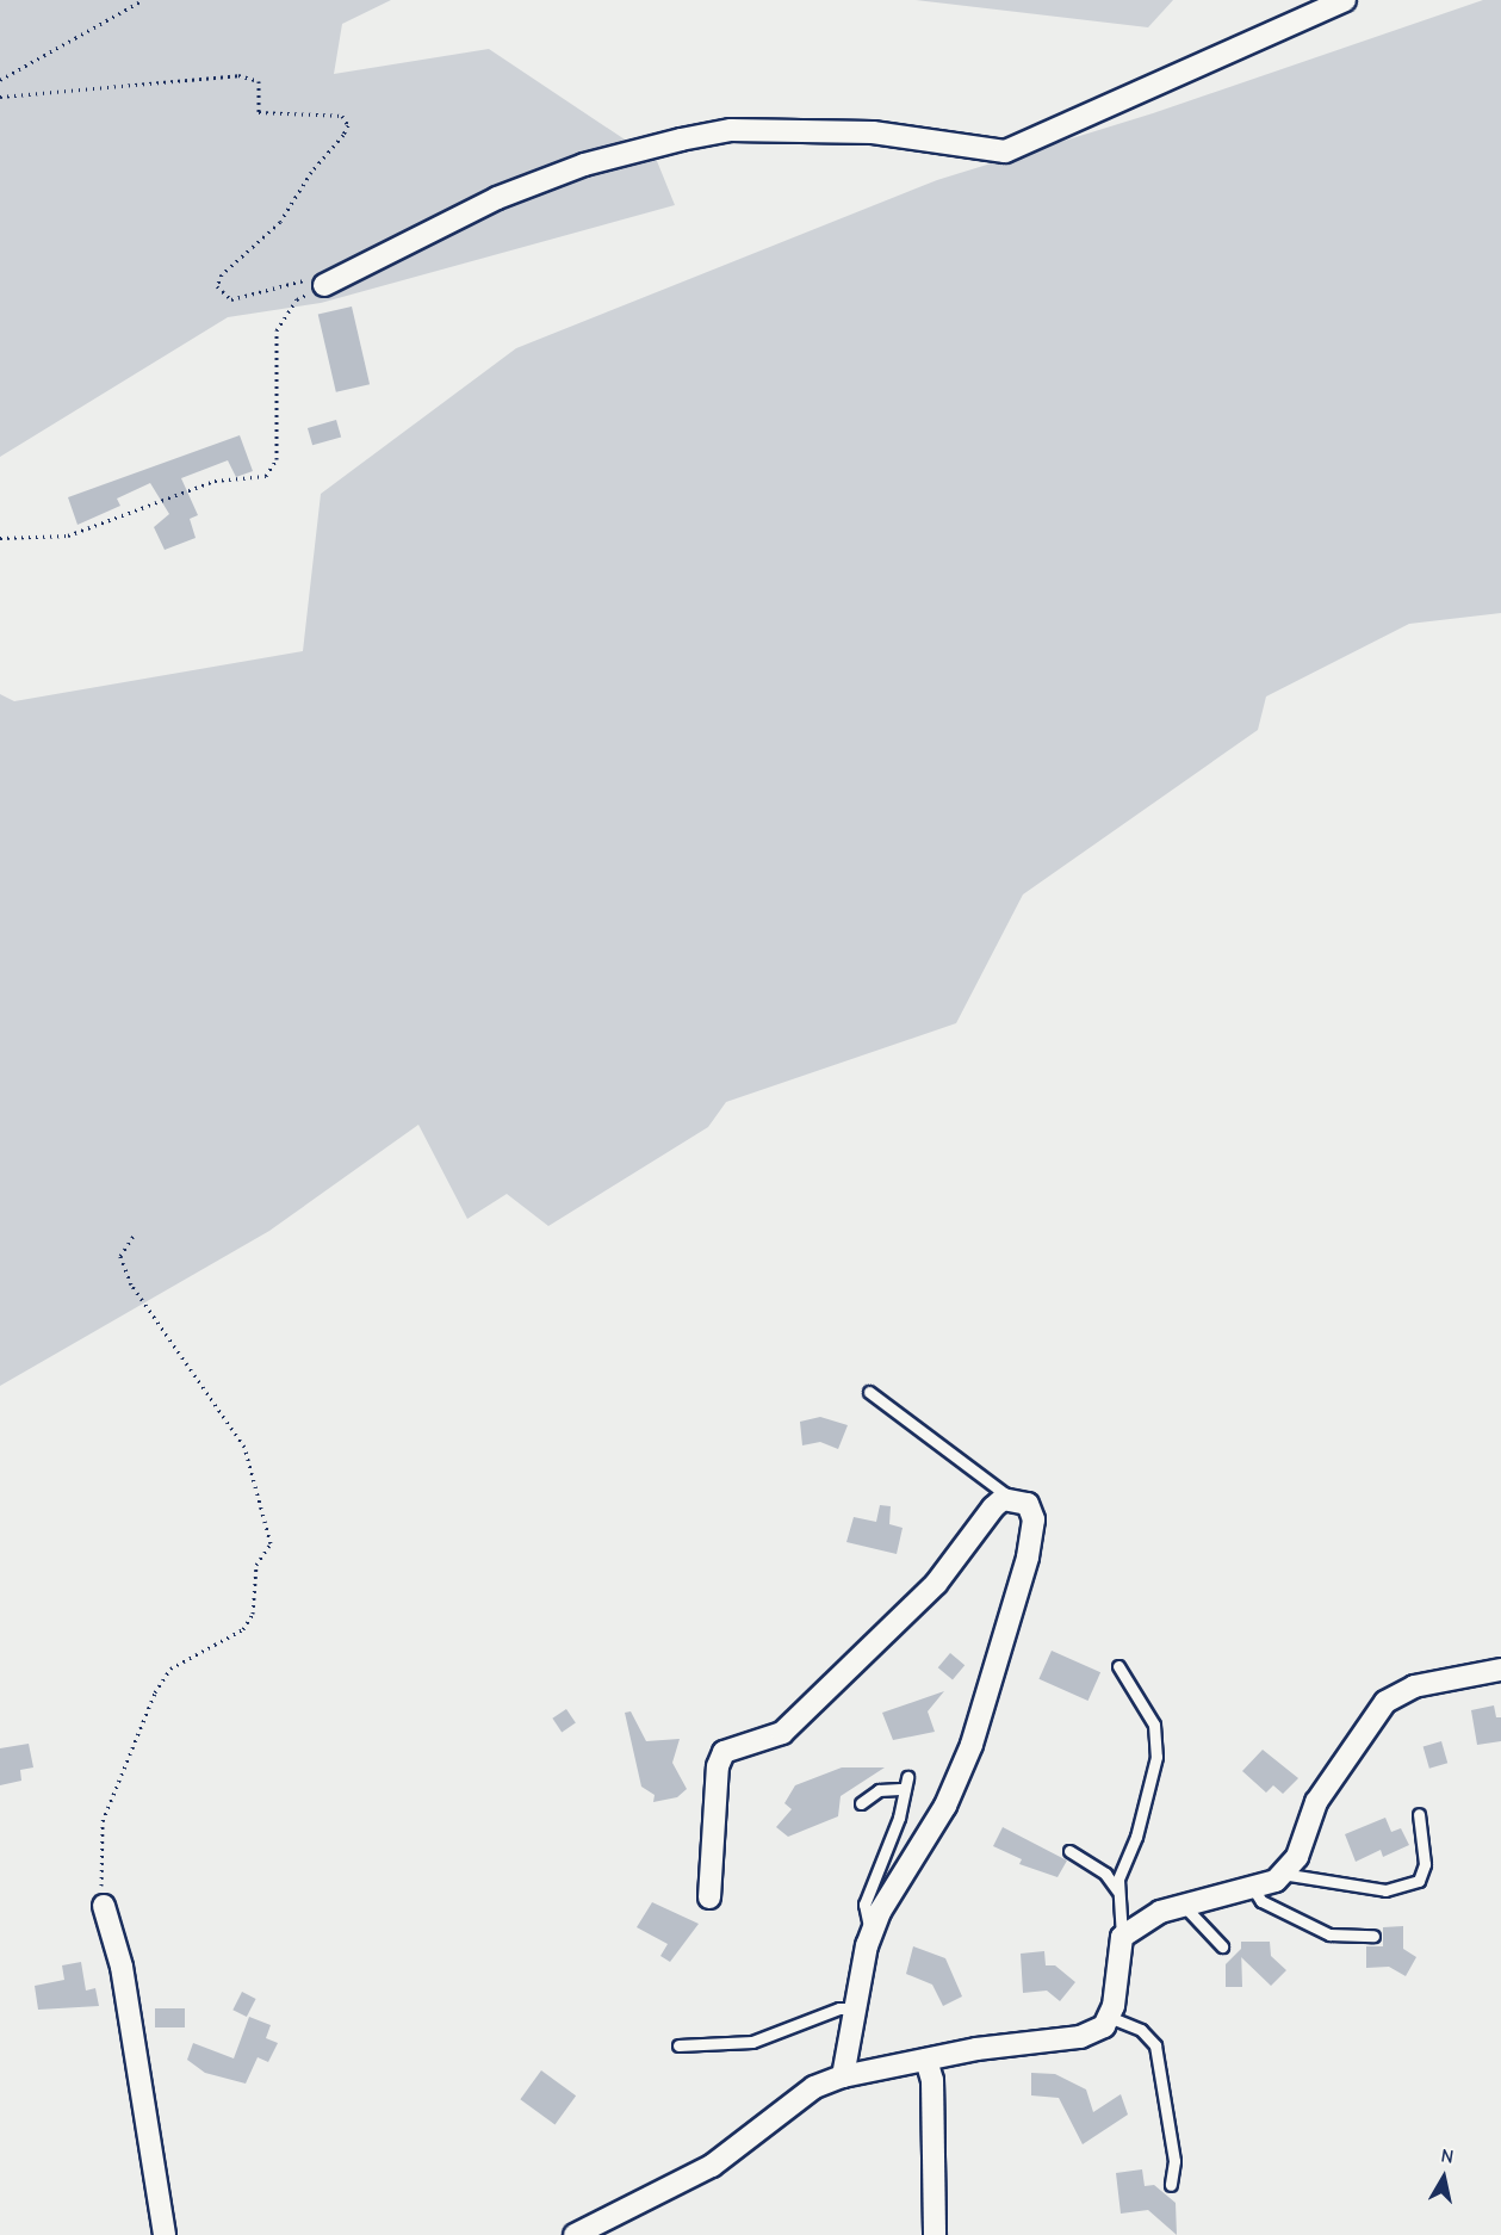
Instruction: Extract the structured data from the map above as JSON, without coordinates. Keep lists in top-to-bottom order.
{
  "north": "top"
}
